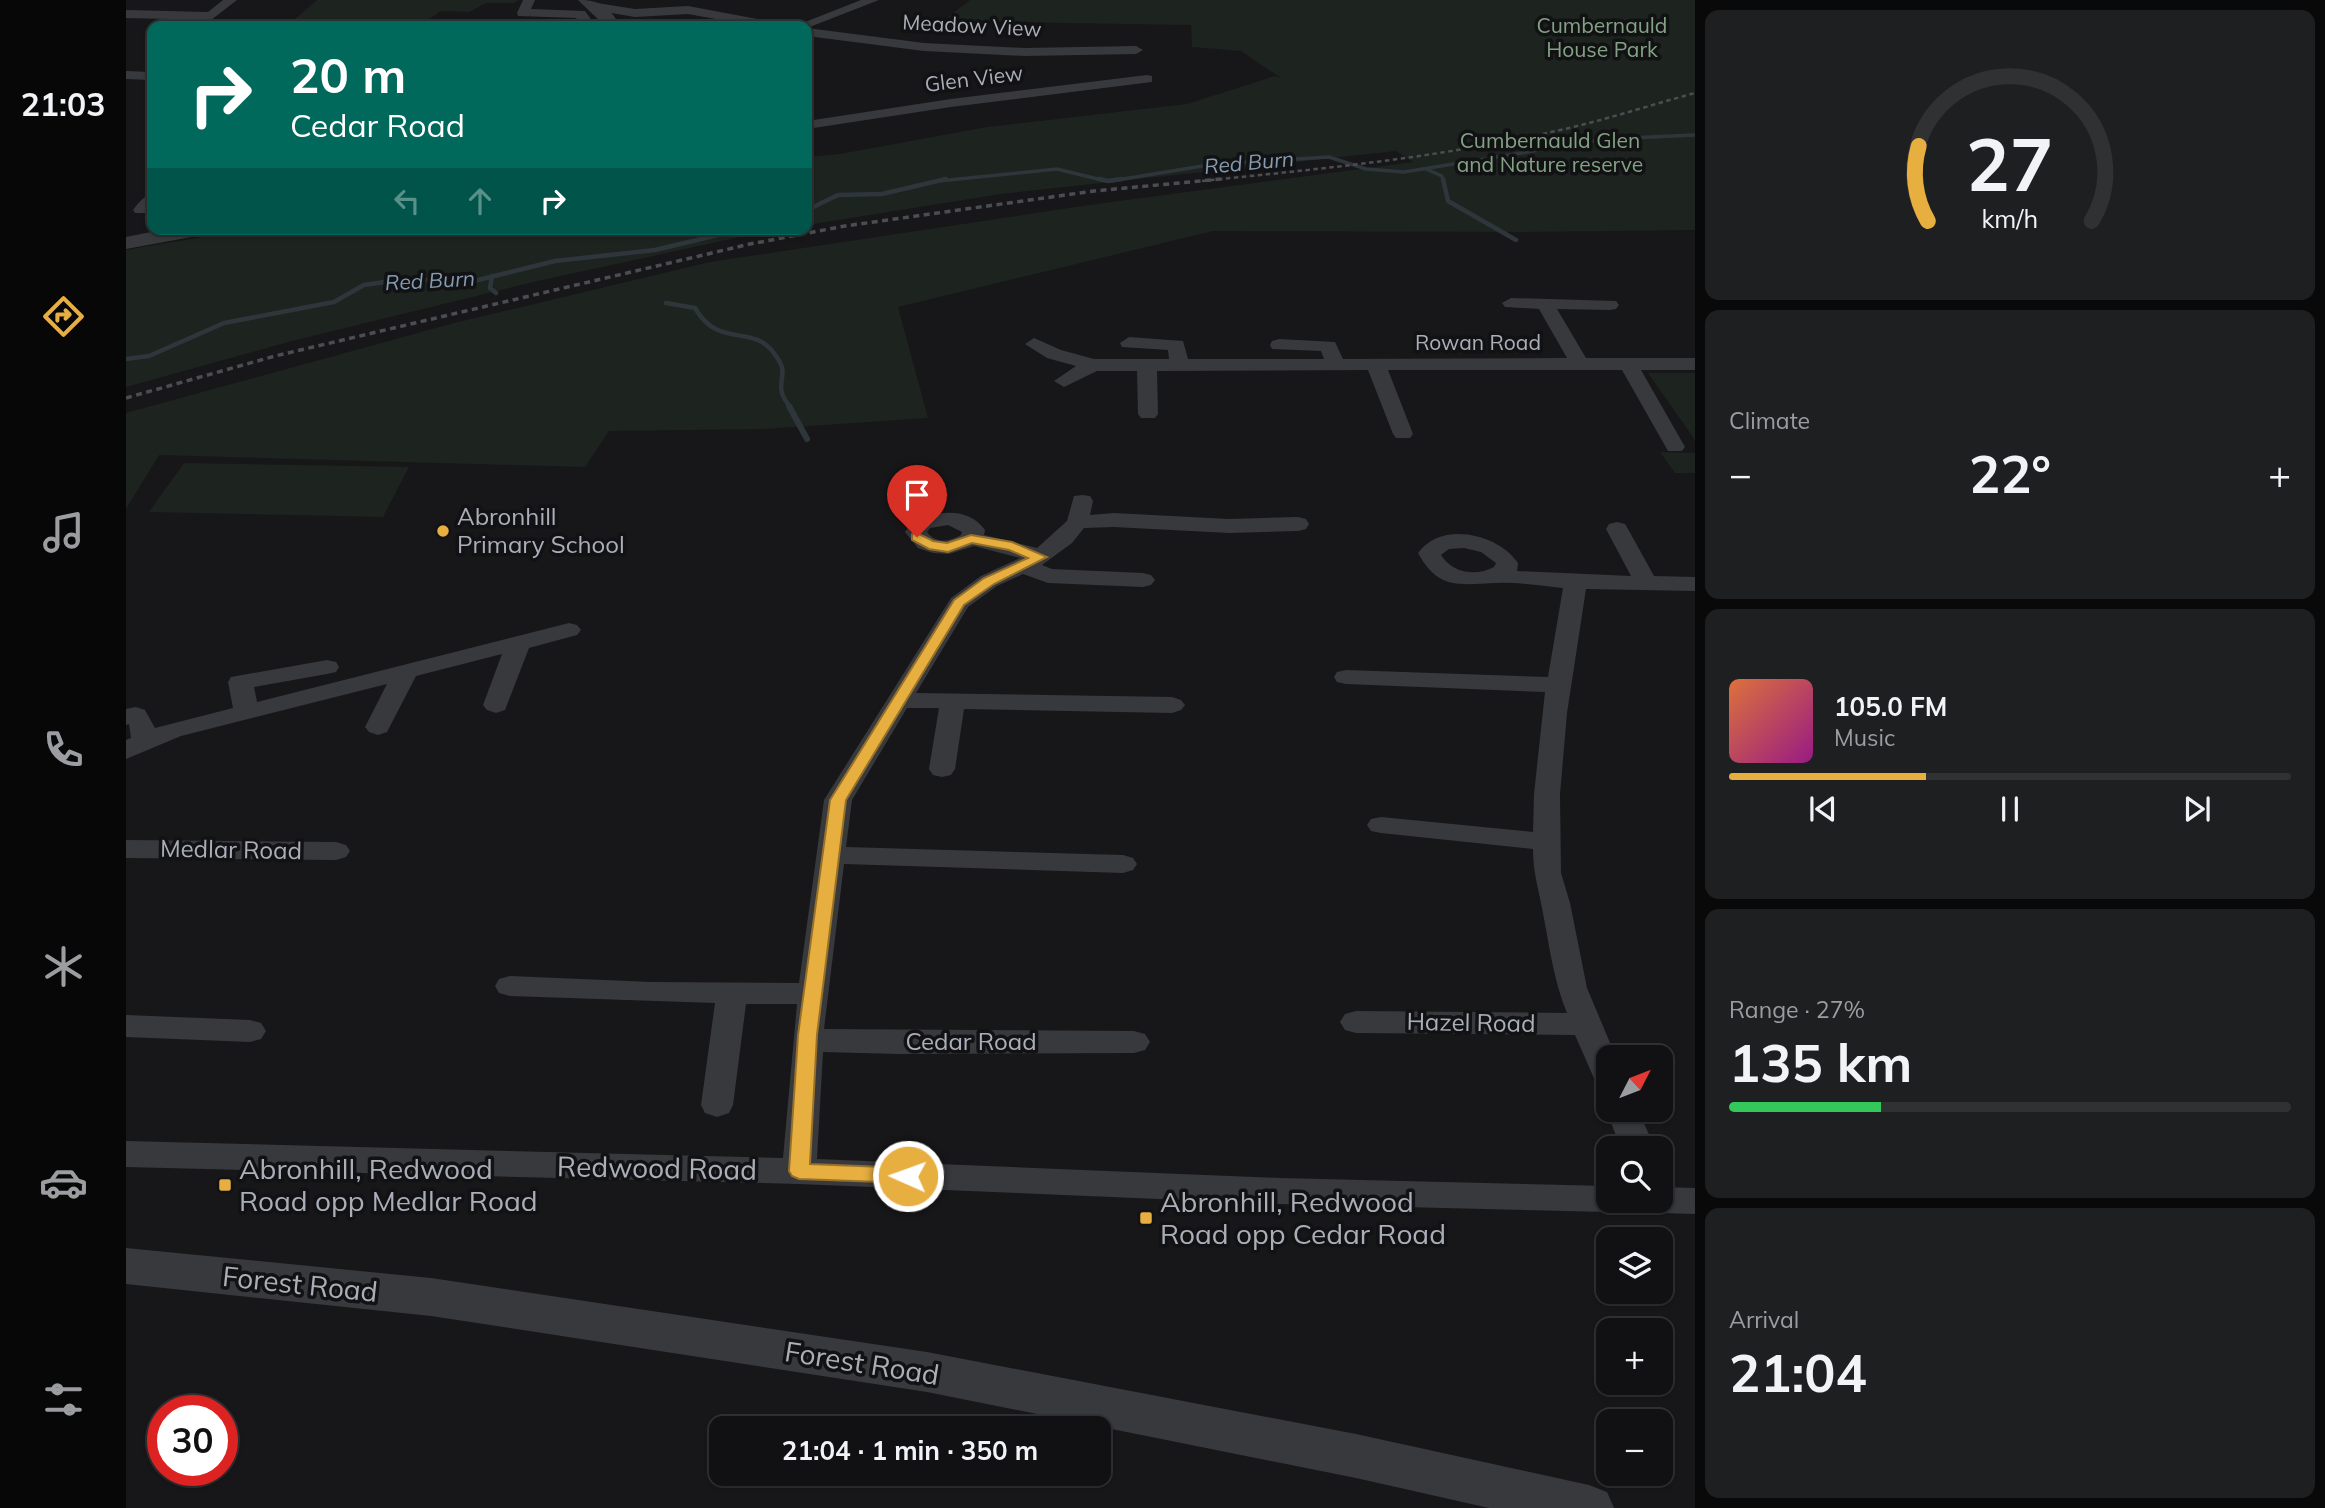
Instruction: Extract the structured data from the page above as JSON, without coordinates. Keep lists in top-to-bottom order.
{
  "streets": {
    "street": [
      "Meadow View",
      "Glen View",
      "Rowan Road",
      "Medlar Road",
      "Hazel Road",
      "Cedar Road",
      "Redwood Road",
      "Forest Road"
    ]
  },
  "water": ["Red Burn"],
  "parks": ["Cumbernauld House Park", "Cumbernauld Glen and Nature reserve"],
  "places": {
    "other": ["Abronhill Primary School"],
    "transit": ["Abronhill, Redwood Road opp Medlar Road", "Abronhill, Redwood Road opp Cedar Road"]
  },
  "north": "top right",
  "page": {
    "tabs": "21:03",
    "turn": ["20 m", "Cedar Road"],
    "tile": [
      "Climate",
      ["Range · 27%", "135 km"],
      ["Arrival", "21:04"]
    ],
    "heat": ["−", "22°", "+"],
    "song": ["105.0 FM", "Music"],
    "map_buttons": ["+", "−"],
    "limit": "30",
    "trip": "21:04 · 1 min · 350 m",
    "gauge": ["27", "km/h"]
  }
}
